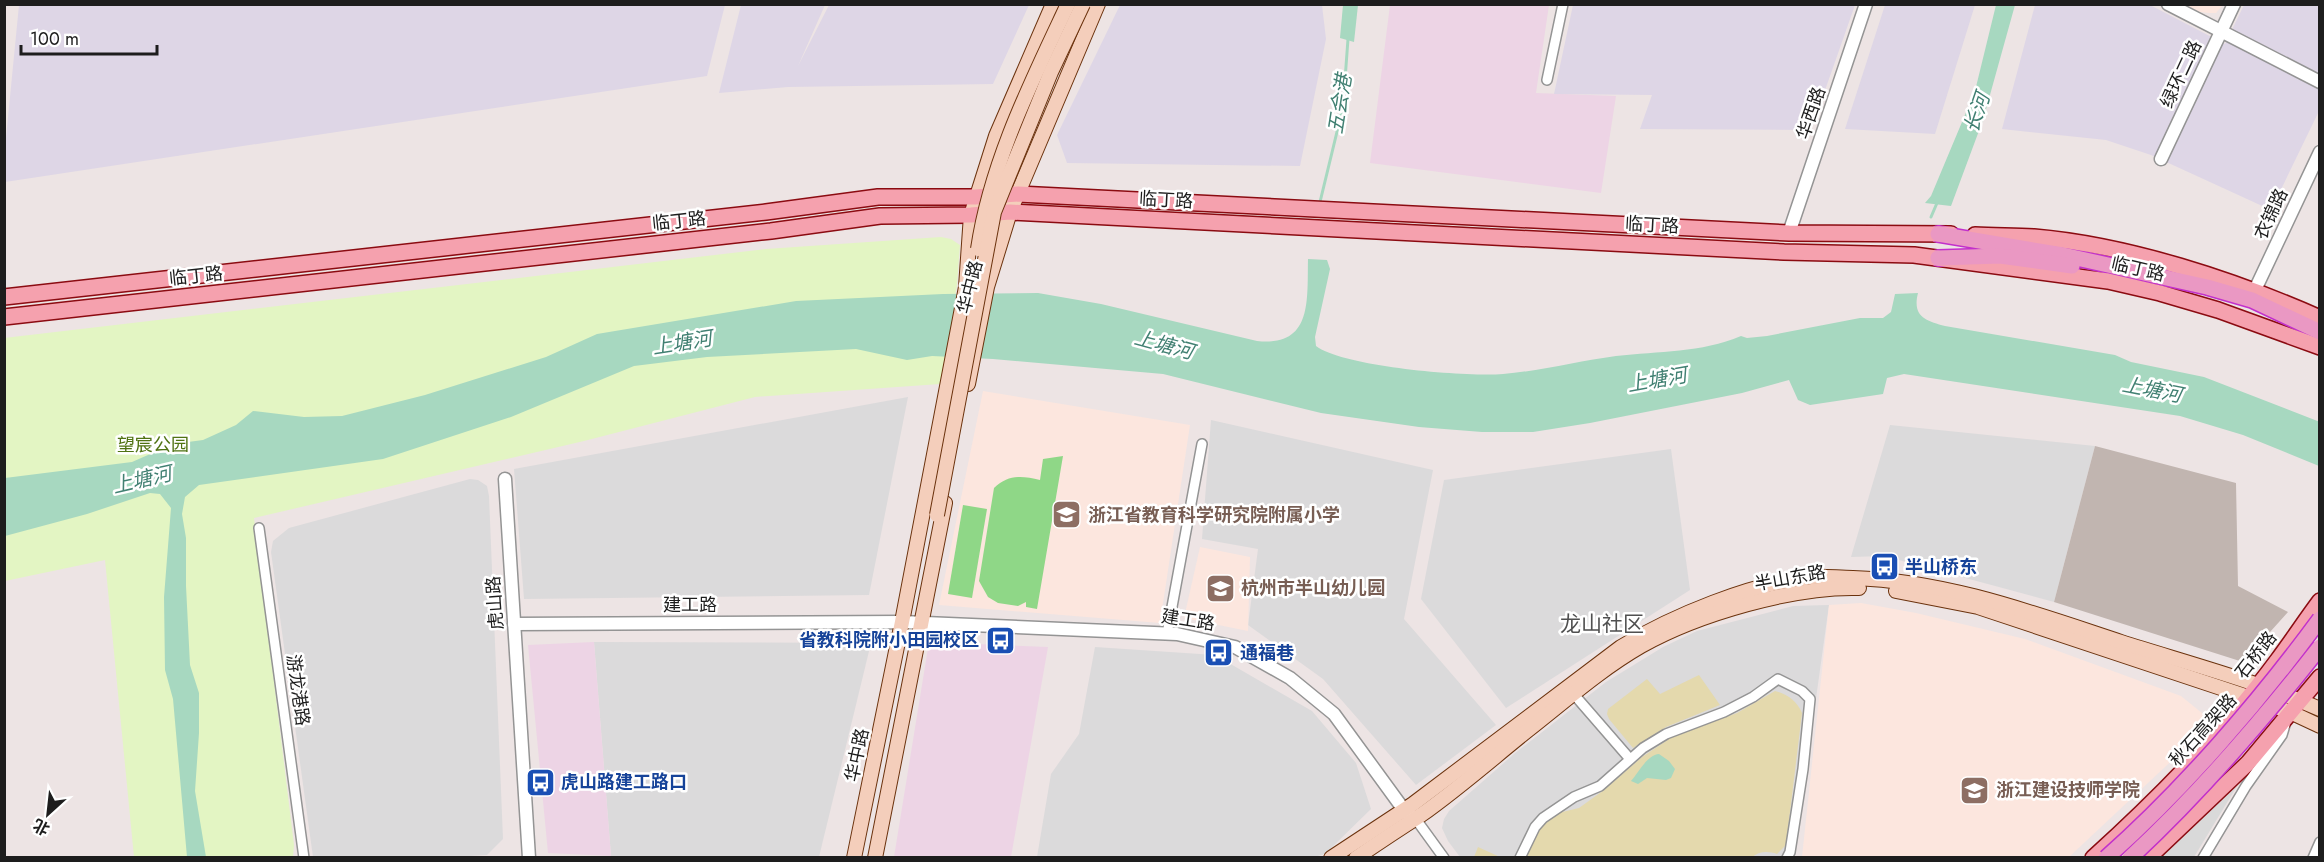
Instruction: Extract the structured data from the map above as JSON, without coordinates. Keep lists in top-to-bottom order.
{
  "streets": {
    "highway": ["秋石高架路"],
    "main road": [
      "临丁路",
      "华中路",
      "半山东路",
      "石桥路"
    ],
    "street": [
      "绿环二路",
      "华西路",
      "衣锦路",
      "虎山路",
      "建工路",
      "游龙港路"
    ]
  },
  "crossings": [
    ["华西路", "临丁路"],
    ["临丁路", "衣锦路"],
    ["临丁路", "华中路"],
    ["华中路", "建工路"],
    ["半山东路", "建工路"],
    ["半山东路", "石桥路"],
    ["虎山路", "建工路"]
  ],
  "districts": ["龙山社区"],
  "water": ["五会港", "长河", "上塘河"],
  "parks": ["望宸公园"],
  "places": {
    "school or university": ["浙江省教育科学研究院附属小学", "杭州市半山幼儿园", "浙江建设技师学院"],
    "bus stop": [
      "半山桥东",
      "省教科院附小田园校区",
      "通福巷",
      "虎山路建工路口"
    ]
  },
  "scale_bar": "100 m",
  "north": "bottom left"
}
